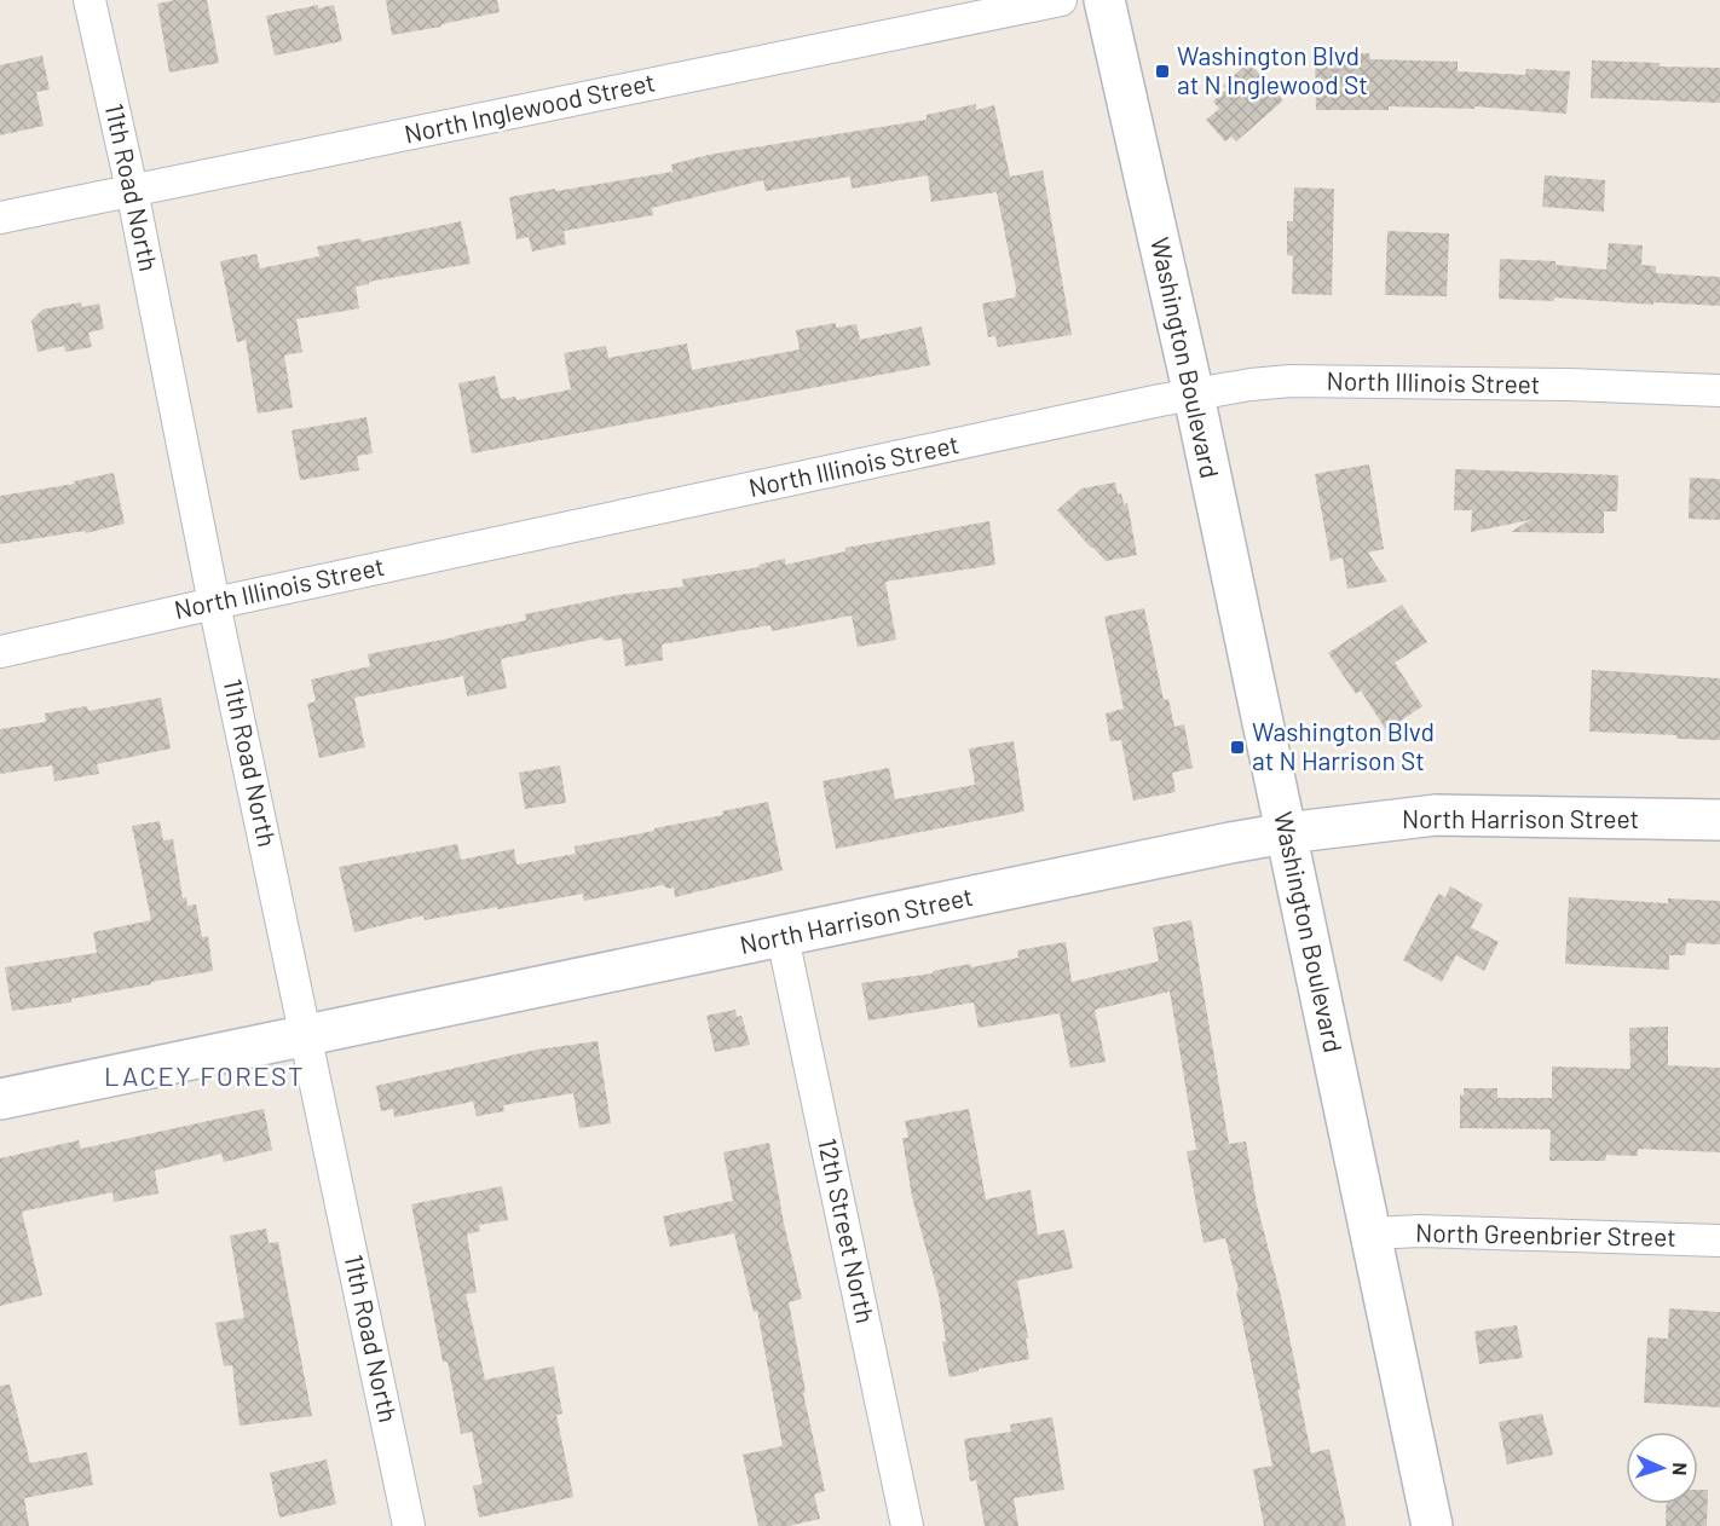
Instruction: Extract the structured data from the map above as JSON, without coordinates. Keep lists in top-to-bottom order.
{
  "streets": {
    "street": [
      "North Inglewood Street",
      "11th Road North",
      "Washington Boulevard",
      "North Illinois Street",
      "North Harrison Street",
      "12th Street North",
      "North Greenbrier Street"
    ]
  },
  "crossings": [
    ["North Inglewood Street", "11th Road North"],
    ["11th Road North", "North Illinois Street"],
    ["11th Road North", "North Harrison Street"],
    ["Washington Boulevard", "North Illinois Street"],
    ["Washington Boulevard", "North Harrison Street"],
    ["Washington Boulevard", "North Greenbrier Street"],
    ["North Harrison Street", "12th Street North"]
  ],
  "districts": ["LACEY FOREST"],
  "places": {
    "transit": ["Washington Blvd at N Inglewood St", "Washington Blvd at N Harrison St"]
  },
  "north": "right"
}
